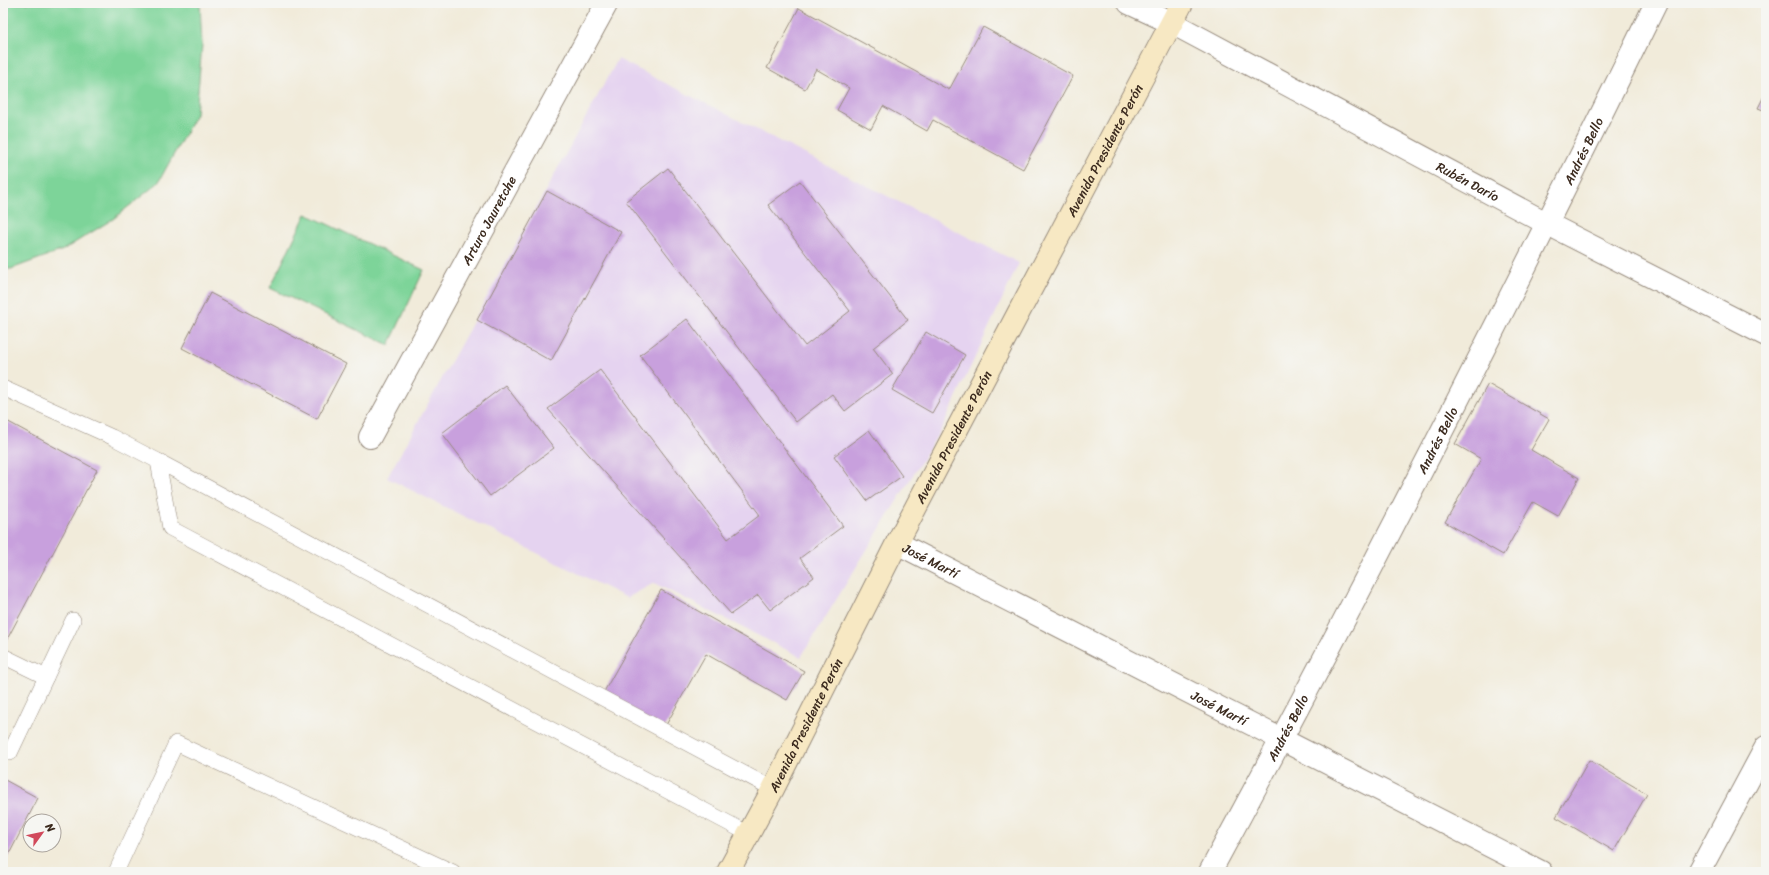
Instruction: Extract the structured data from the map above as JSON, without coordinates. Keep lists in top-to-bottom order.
{
  "streets": {
    "main road": ["Avenida Presidente Perón"],
    "street": [
      "Andrés Bello",
      "Rubén Darío",
      "Arturo Jauretche",
      "José Martí"
    ]
  },
  "crossings": [
    ["Avenida Presidente Perón", "Rubén Darío"],
    ["Avenida Presidente Perón", "José Martí"],
    ["Andrés Bello", "Rubén Darío"],
    ["Andrés Bello", "José Martí"]
  ],
  "north": "top right"
}
